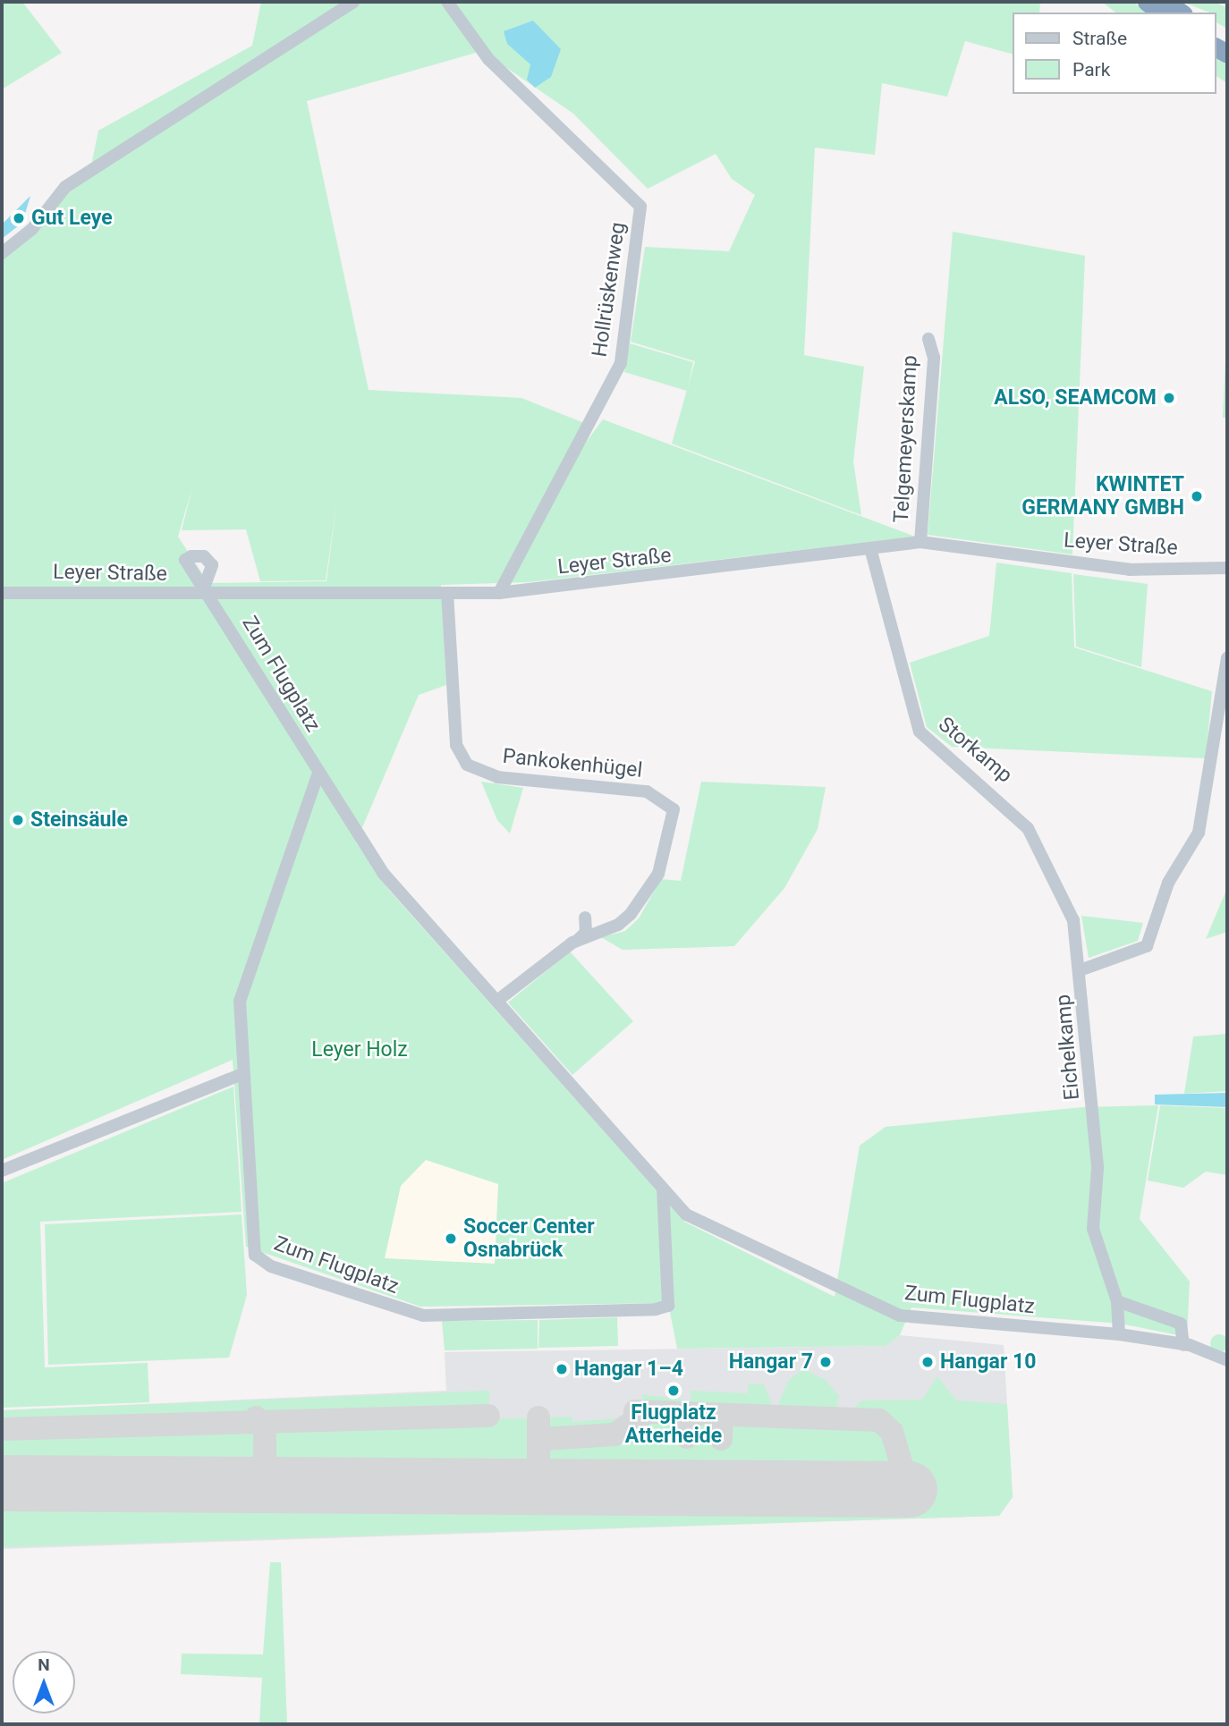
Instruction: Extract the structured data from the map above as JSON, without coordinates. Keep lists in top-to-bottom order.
{
  "streets": {
    "street": [
      "Hollrüskenweg",
      "Telgemeyerskamp",
      "Leyer Straße",
      "Zum Flugplatz",
      "Storkamp",
      "Pankokenhügel",
      "Eichelkamp"
    ]
  },
  "crossings": [
    ["Hollrüskenweg", "Leyer Straße"],
    ["Telgemeyerskamp", "Leyer Straße"],
    ["Leyer Straße", "Zum Flugplatz"],
    ["Leyer Straße", "Storkamp"],
    ["Leyer Straße", "Pankokenhügel"],
    ["Zum Flugplatz", "Pankokenhügel"],
    ["Zum Flugplatz", "Eichelkamp"],
    ["Storkamp", "Eichelkamp"]
  ],
  "parks": ["Leyer Holz"],
  "places": [
    "Gut Leye",
    "ALSO, SEAMCOM",
    "KWINTET GERMANY GMBH",
    "Steinsäule",
    "Soccer Center Osnabrück",
    "Hangar 7",
    "Hangar 10",
    "Hangar 1–4",
    "Flugplatz Atterheide"
  ],
  "legend": ["Straße", "Park"],
  "north": "top"
}
